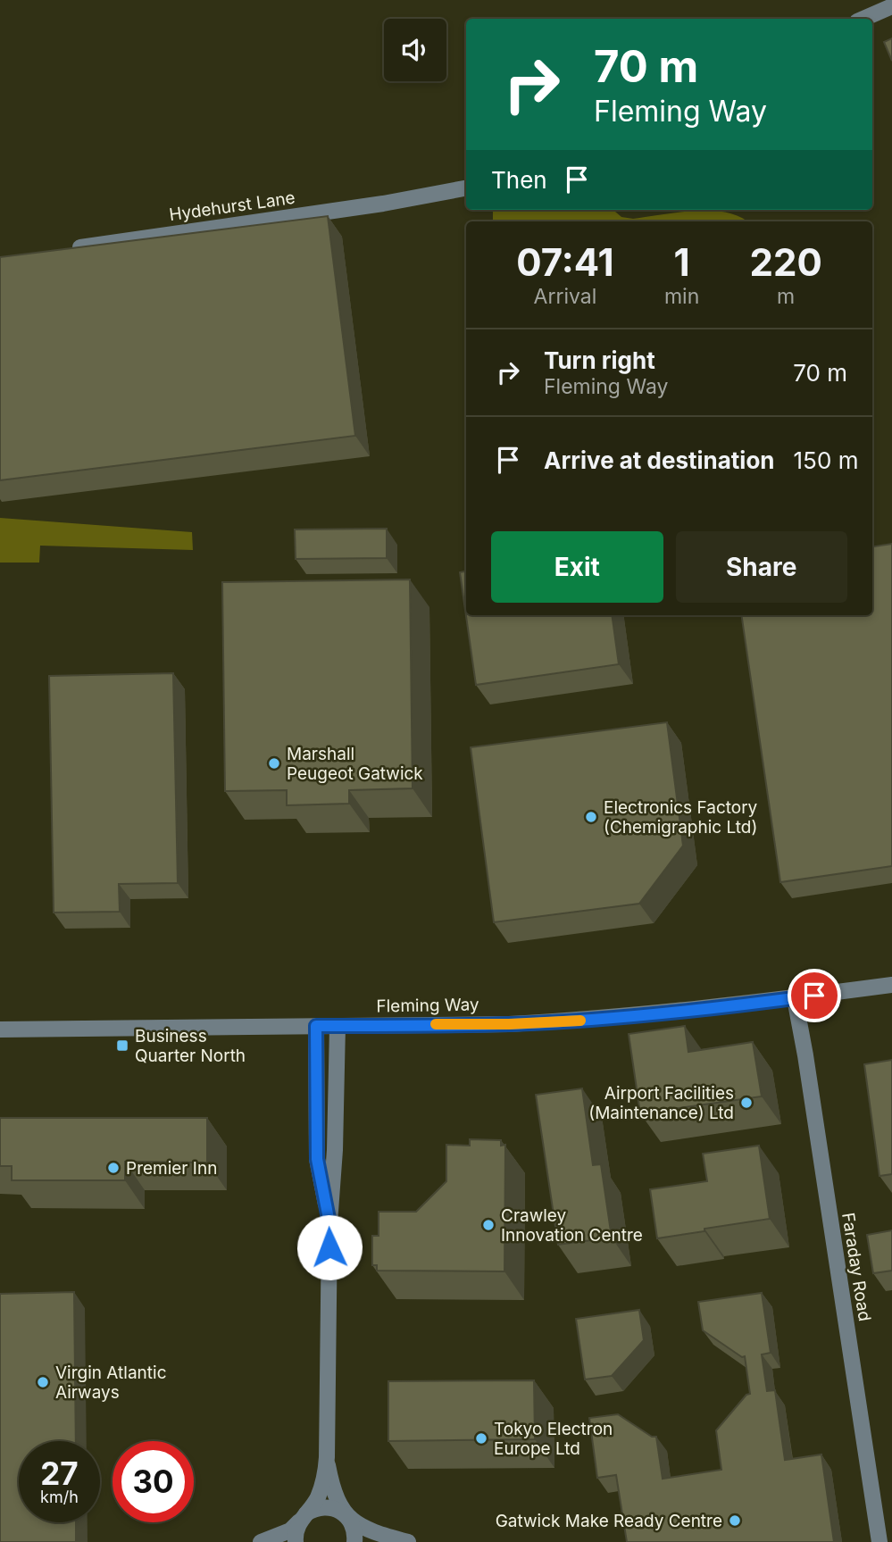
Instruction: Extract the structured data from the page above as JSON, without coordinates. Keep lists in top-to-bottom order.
{
  "streets": {
    "street": ["Hydehurst Lane", "Fleming Way", "Faraday Road"]
  },
  "crossings": [
    ["Fleming Way", "Faraday Road"]
  ],
  "places": {
    "other": [
      "Marshall Peugeot Gatwick",
      "Electronics Factory (Chemigraphic Ltd)",
      "Airport Facilities (Maintenance) Ltd",
      "Premier Inn",
      "Crawley Innovation Centre",
      "Virgin Atlantic Airways",
      "Tokyo Electron Europe Ltd",
      "Gatwick Make Ready Centre"
    ],
    "transit": ["Business Quarter North"]
  },
  "page": {
    "turn": ["70 m", "Fleming Way"],
    "then": "Then",
    "eta": [
      "07:41",
      "Arrival",
      "1",
      "min",
      "220",
      "m"
    ],
    "list": [
      {
        "name": "Turn right",
        "note": "Fleming Way",
        "value": "70 m"
      },
      {
        "name": "Arrive at destination",
        "value": "150 m"
      }
    ],
    "buttons": ["Exit", "Share"],
    "speed": "27 km/h",
    "limit": "30"
  }
}
